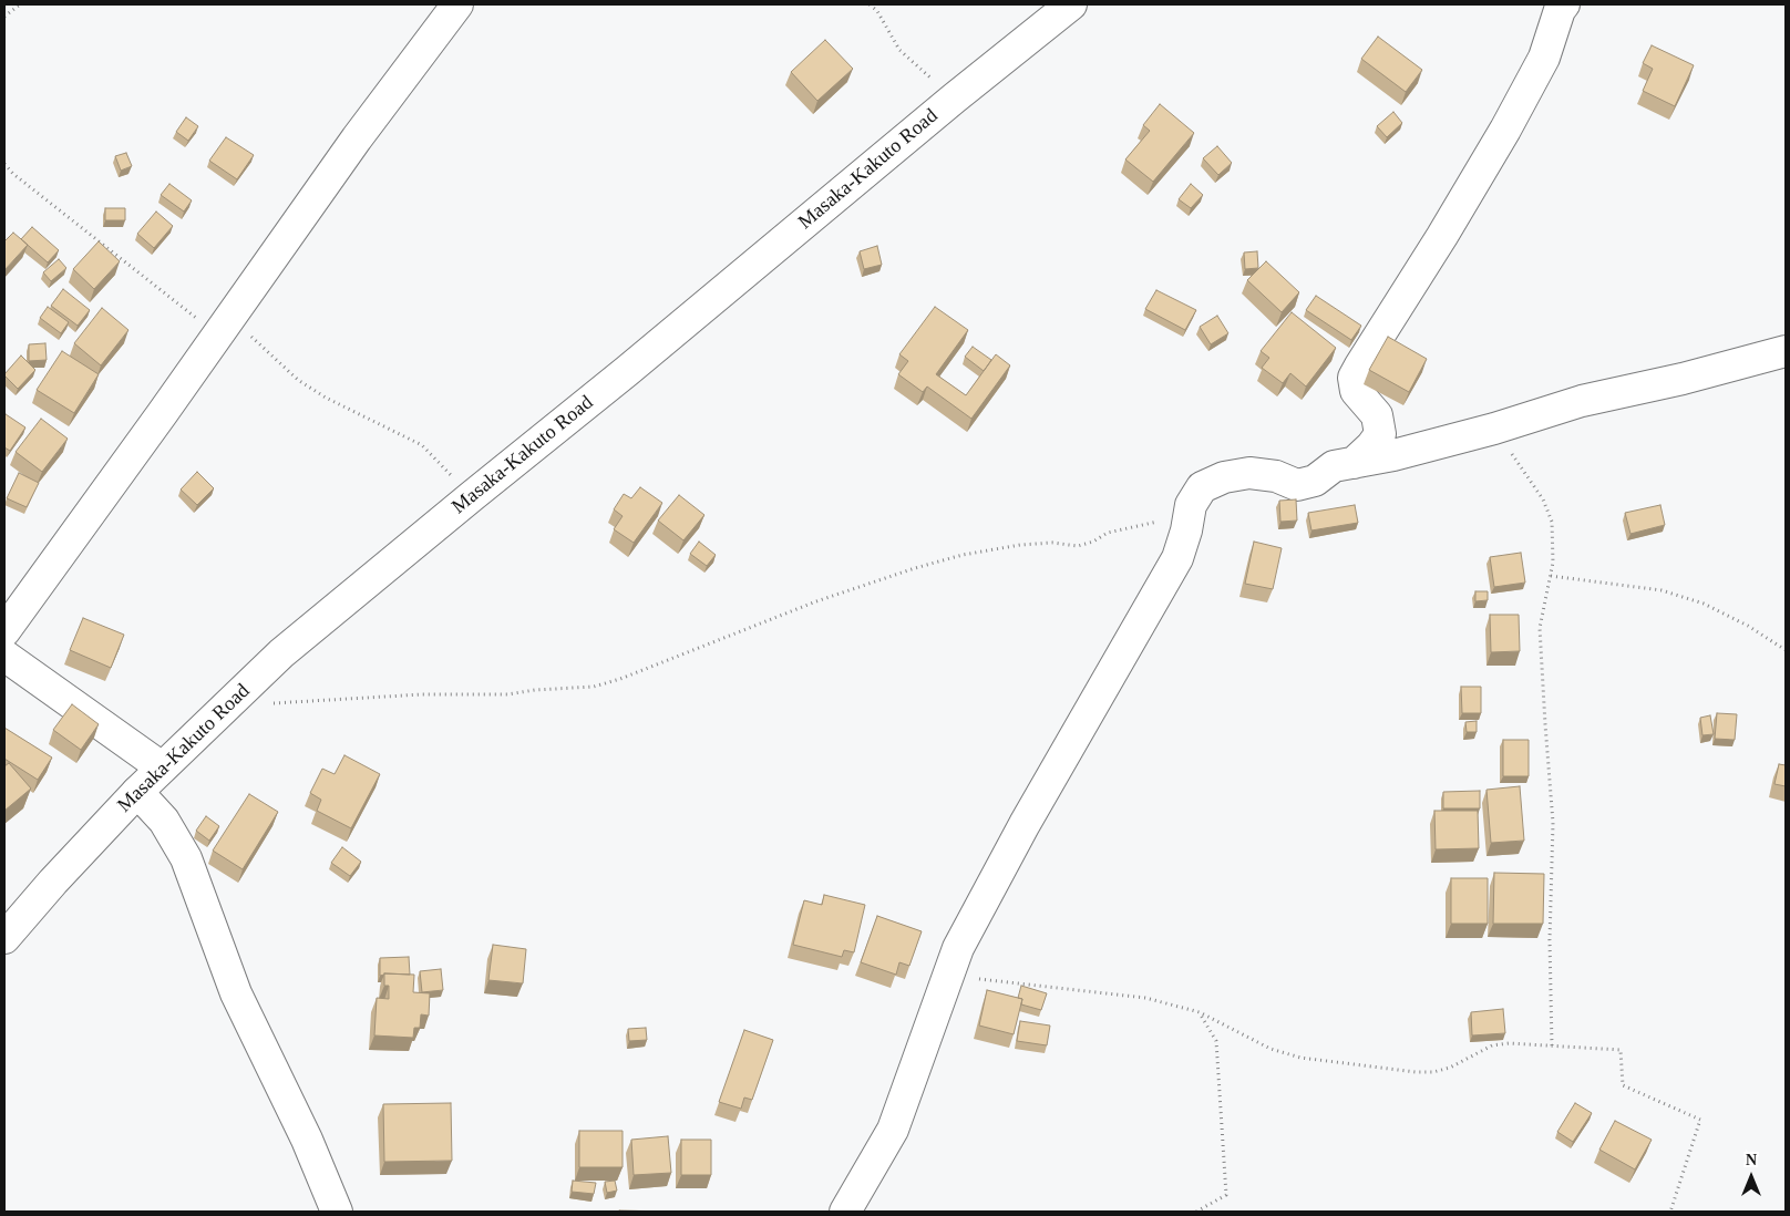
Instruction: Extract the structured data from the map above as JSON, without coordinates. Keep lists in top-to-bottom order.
{
  "streets": {
    "main road": ["Masaka-Kakuto Road"]
  },
  "north": "top"
}
